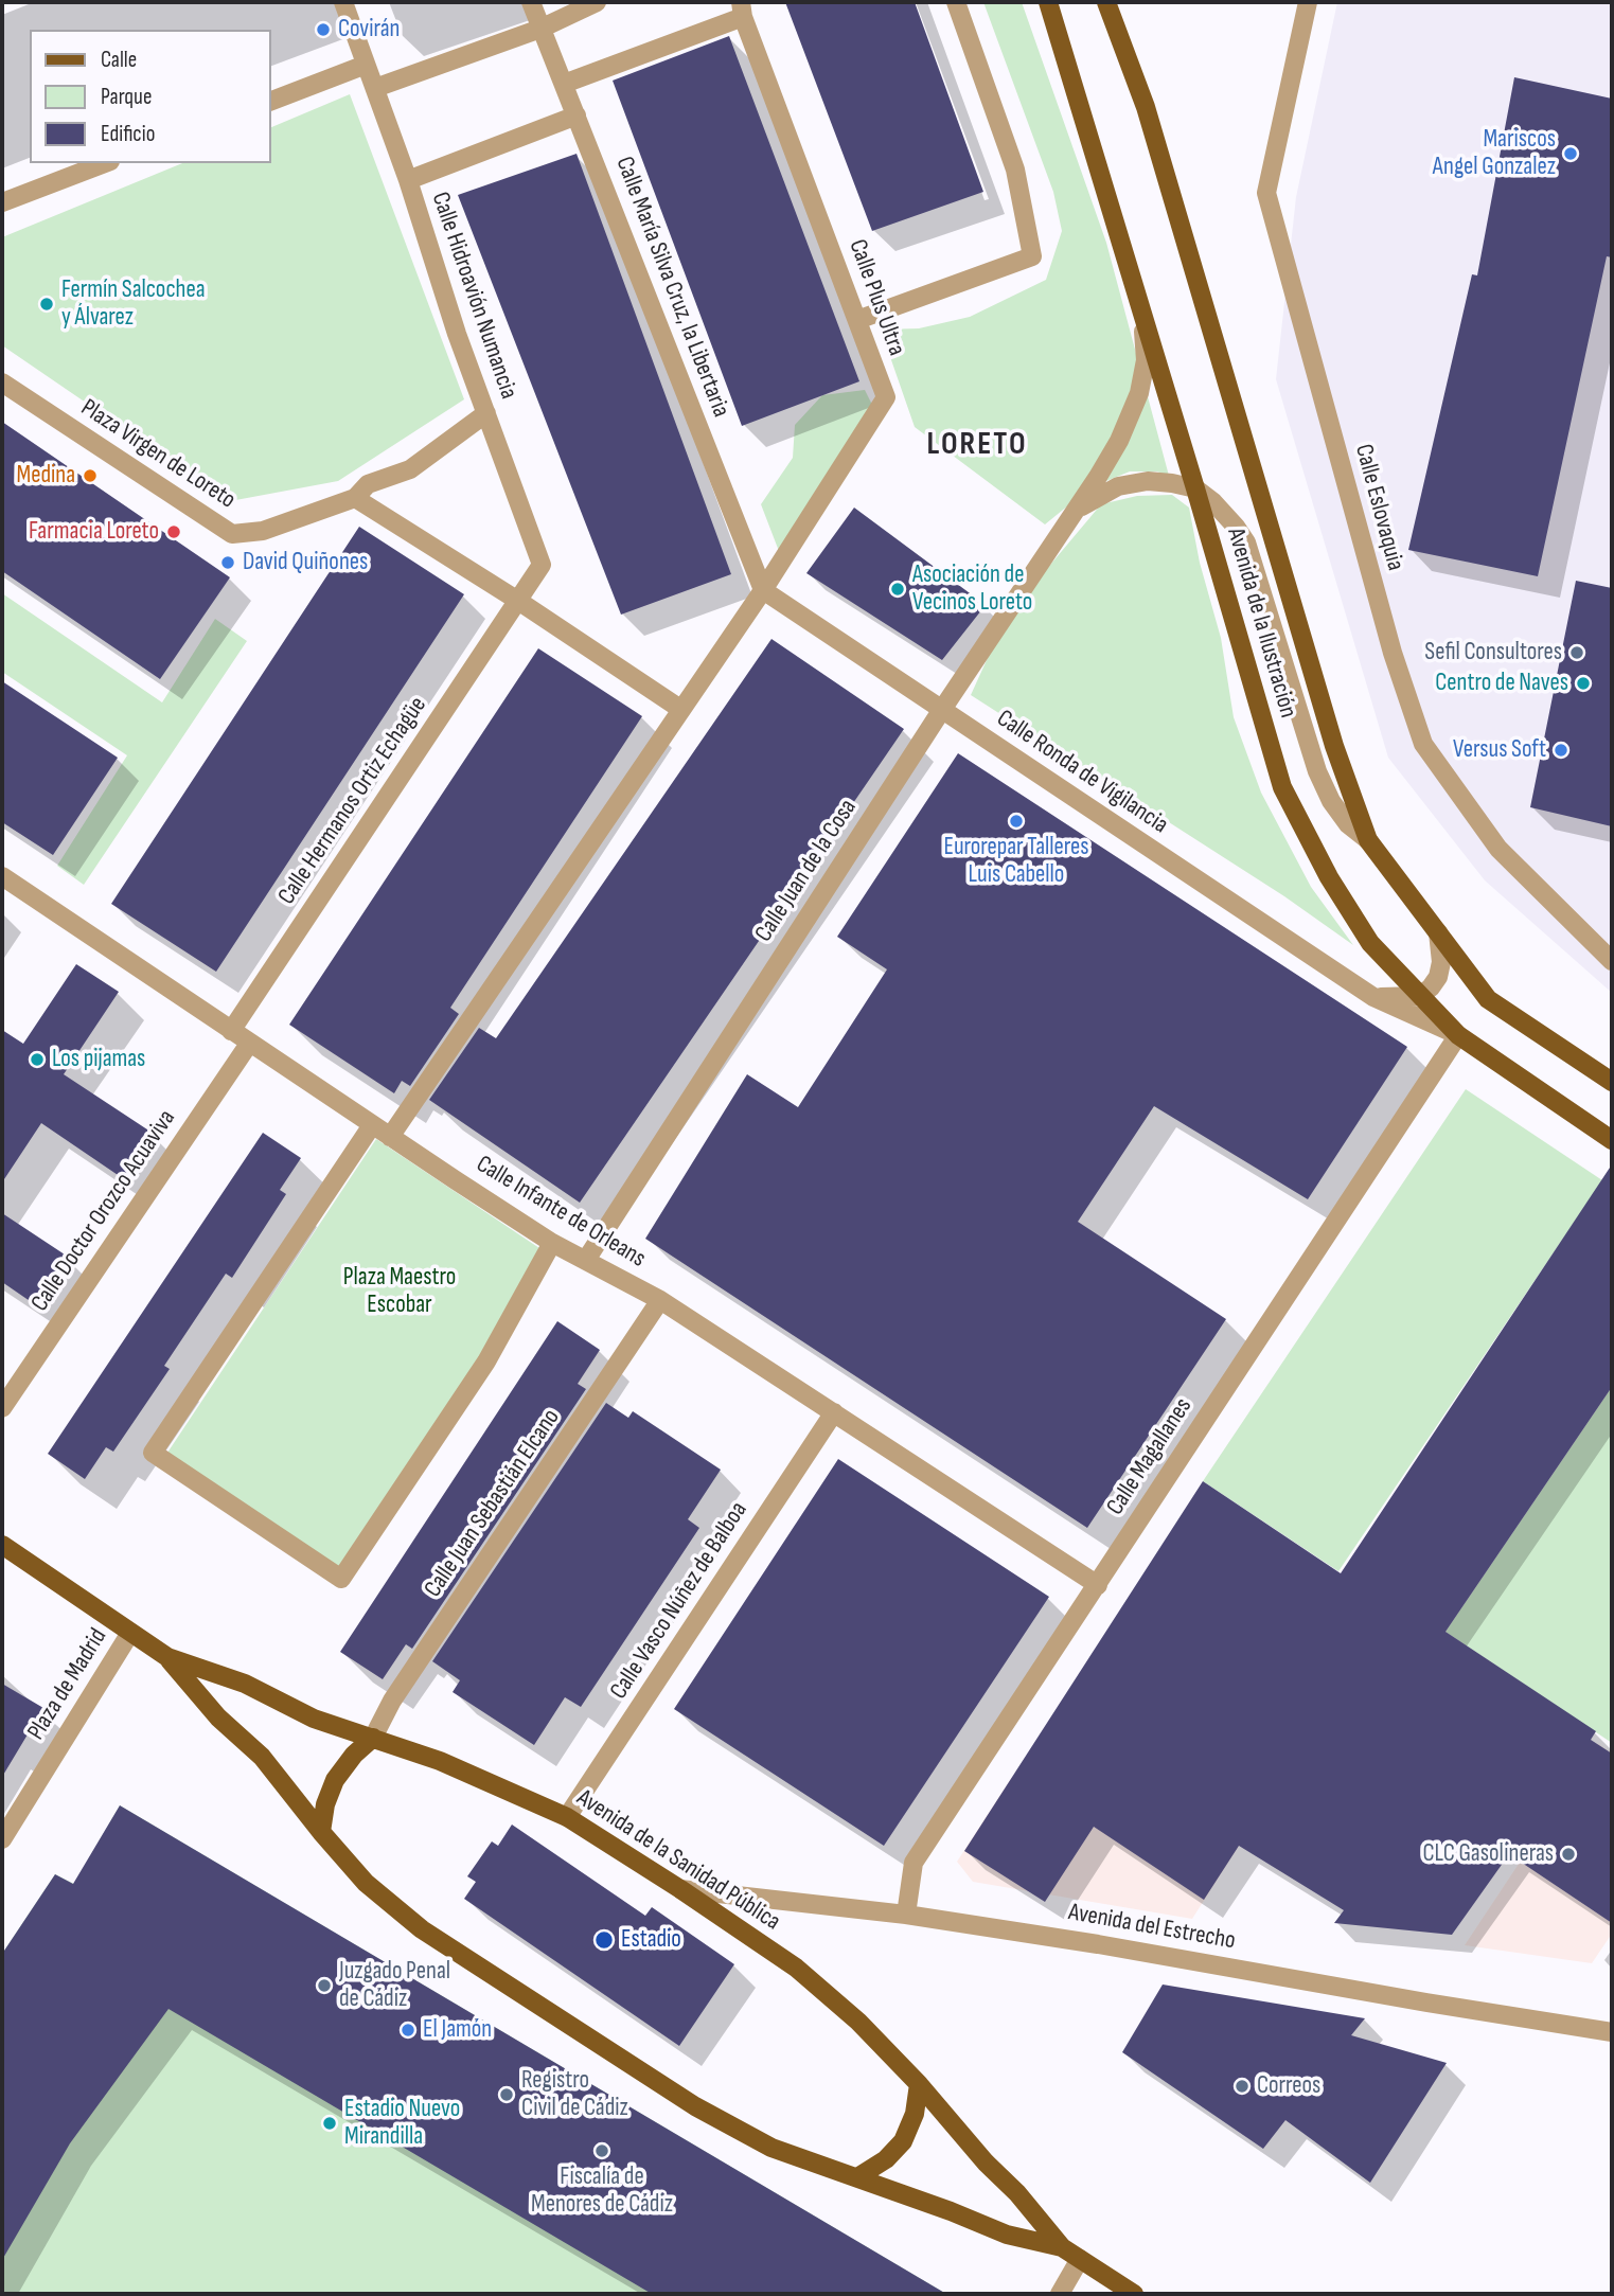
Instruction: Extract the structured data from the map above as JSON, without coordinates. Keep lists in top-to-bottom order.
{
  "streets": {
    "main road": ["Avenida de la Ilustración", "Avenida de la Sanidad Pública"],
    "street": [
      "Calle María Silva Cruz, la Libertaria",
      "Calle Hidroavión Numancia",
      "Calle Plus Ultra",
      "Plaza Virgen de Loreto",
      "Calle Eslovaquia",
      "Calle Ronda de Vigilancia",
      "Calle Hermanos Ortiz Echagüe",
      "Calle Juan de la Cosa",
      "Calle Doctor Orozco Acuaviva",
      "Calle Infante de Orleans",
      "Calle Magallanes",
      "Calle Juan Sebastián Elcano",
      "Calle Vasco Núñez de Balboa",
      "Plaza de Madrid",
      "Avenida del Estrecho"
    ]
  },
  "crossings": [
    ["Calle María Silva Cruz, la Libertaria", "Calle Plus Ultra"],
    ["Calle María Silva Cruz, la Libertaria", "Calle Ronda de Vigilancia"],
    ["Calle Hidroavión Numancia", "Plaza Virgen de Loreto"],
    ["Calle Hidroavión Numancia", "Calle Hermanos Ortiz Echagüe"],
    ["Calle Plus Ultra", "Calle Ronda de Vigilancia"],
    ["Avenida de la Ilustración", "Calle Ronda de Vigilancia"],
    ["Avenida de la Ilustración", "Calle Juan de la Cosa"],
    ["Avenida de la Ilustración", "Calle Magallanes"],
    ["Calle Ronda de Vigilancia", "Calle Juan de la Cosa"],
    ["Calle Ronda de Vigilancia", "Calle Magallanes"],
    ["Calle Hermanos Ortiz Echagüe", "Calle Infante de Orleans"],
    ["Calle Juan de la Cosa", "Calle Infante de Orleans"],
    ["Calle Doctor Orozco Acuaviva", "Calle Infante de Orleans"],
    ["Calle Infante de Orleans", "Calle Magallanes"],
    ["Calle Infante de Orleans", "Calle Juan Sebastián Elcano"],
    ["Calle Infante de Orleans", "Calle Vasco Núñez de Balboa"],
    ["Calle Magallanes", "Avenida del Estrecho"],
    ["Calle Juan Sebastián Elcano", "Avenida de la Sanidad Pública"],
    ["Calle Vasco Núñez de Balboa", "Avenida de la Sanidad Pública"],
    ["Plaza de Madrid", "Avenida de la Sanidad Pública"],
    ["Avenida de la Sanidad Pública", "Avenida del Estrecho"]
  ],
  "districts": ["LORETO"],
  "parks": ["Plaza Maestro Escobar"],
  "places": [
    "Covirán",
    "Mariscos Angel Gonzalez",
    "Fermín Salcochea y Álvarez",
    "Medina",
    "Farmacia Loreto",
    "David Quiñones",
    "Asociación de Vecinos Loreto",
    "Sefil Consultores",
    "Centro de Naves",
    "Versus Soft",
    "Eurorepar Talleres Luis Cabello",
    "Los pijamas",
    "CLC Gasolineras",
    "Estadio",
    "Juzgado Penal de Cádiz",
    "El Jamón",
    "Correos",
    "Registro Civil de Cádiz",
    "Estadio Nuevo Mirandilla",
    "Fiscalía de Menores de Cádiz"
  ],
  "legend": ["Calle", "Parque", "Edificio"]
}
